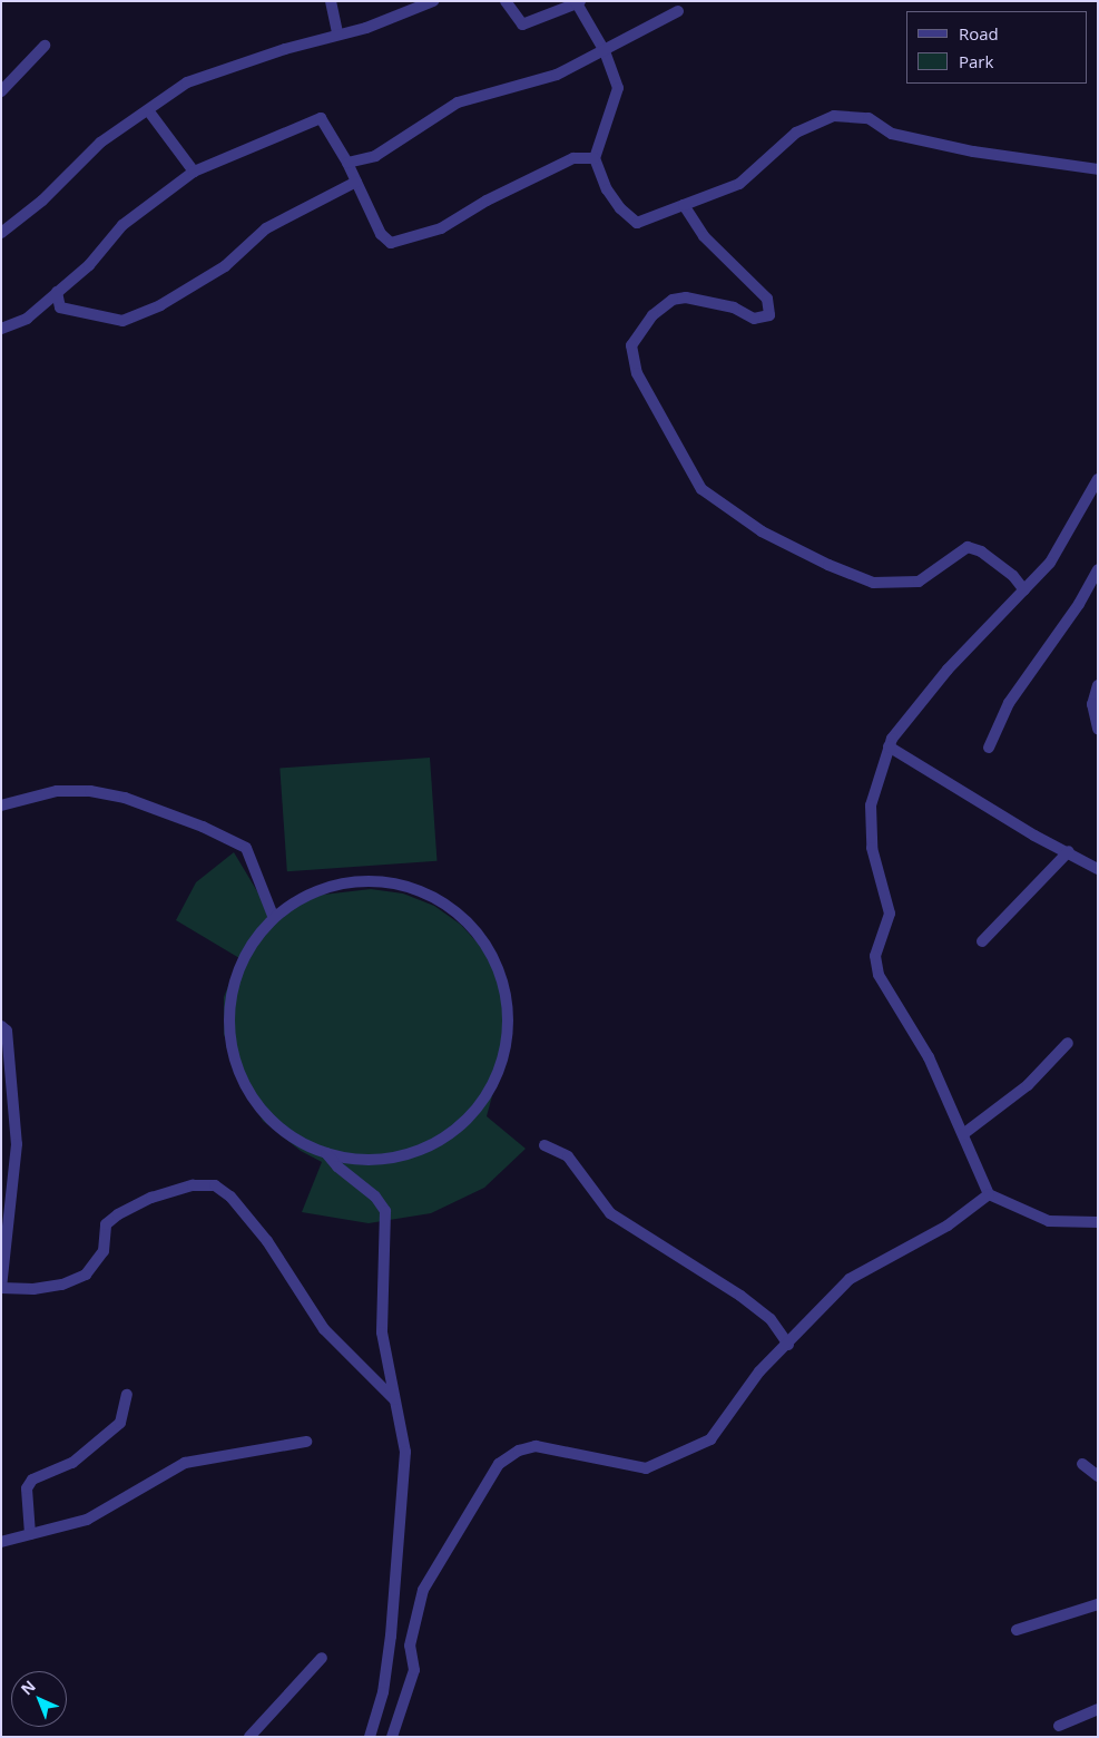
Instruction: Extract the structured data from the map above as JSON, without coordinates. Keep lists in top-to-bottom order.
{
  "legend": ["Road", "Park"],
  "north": "top left"
}
